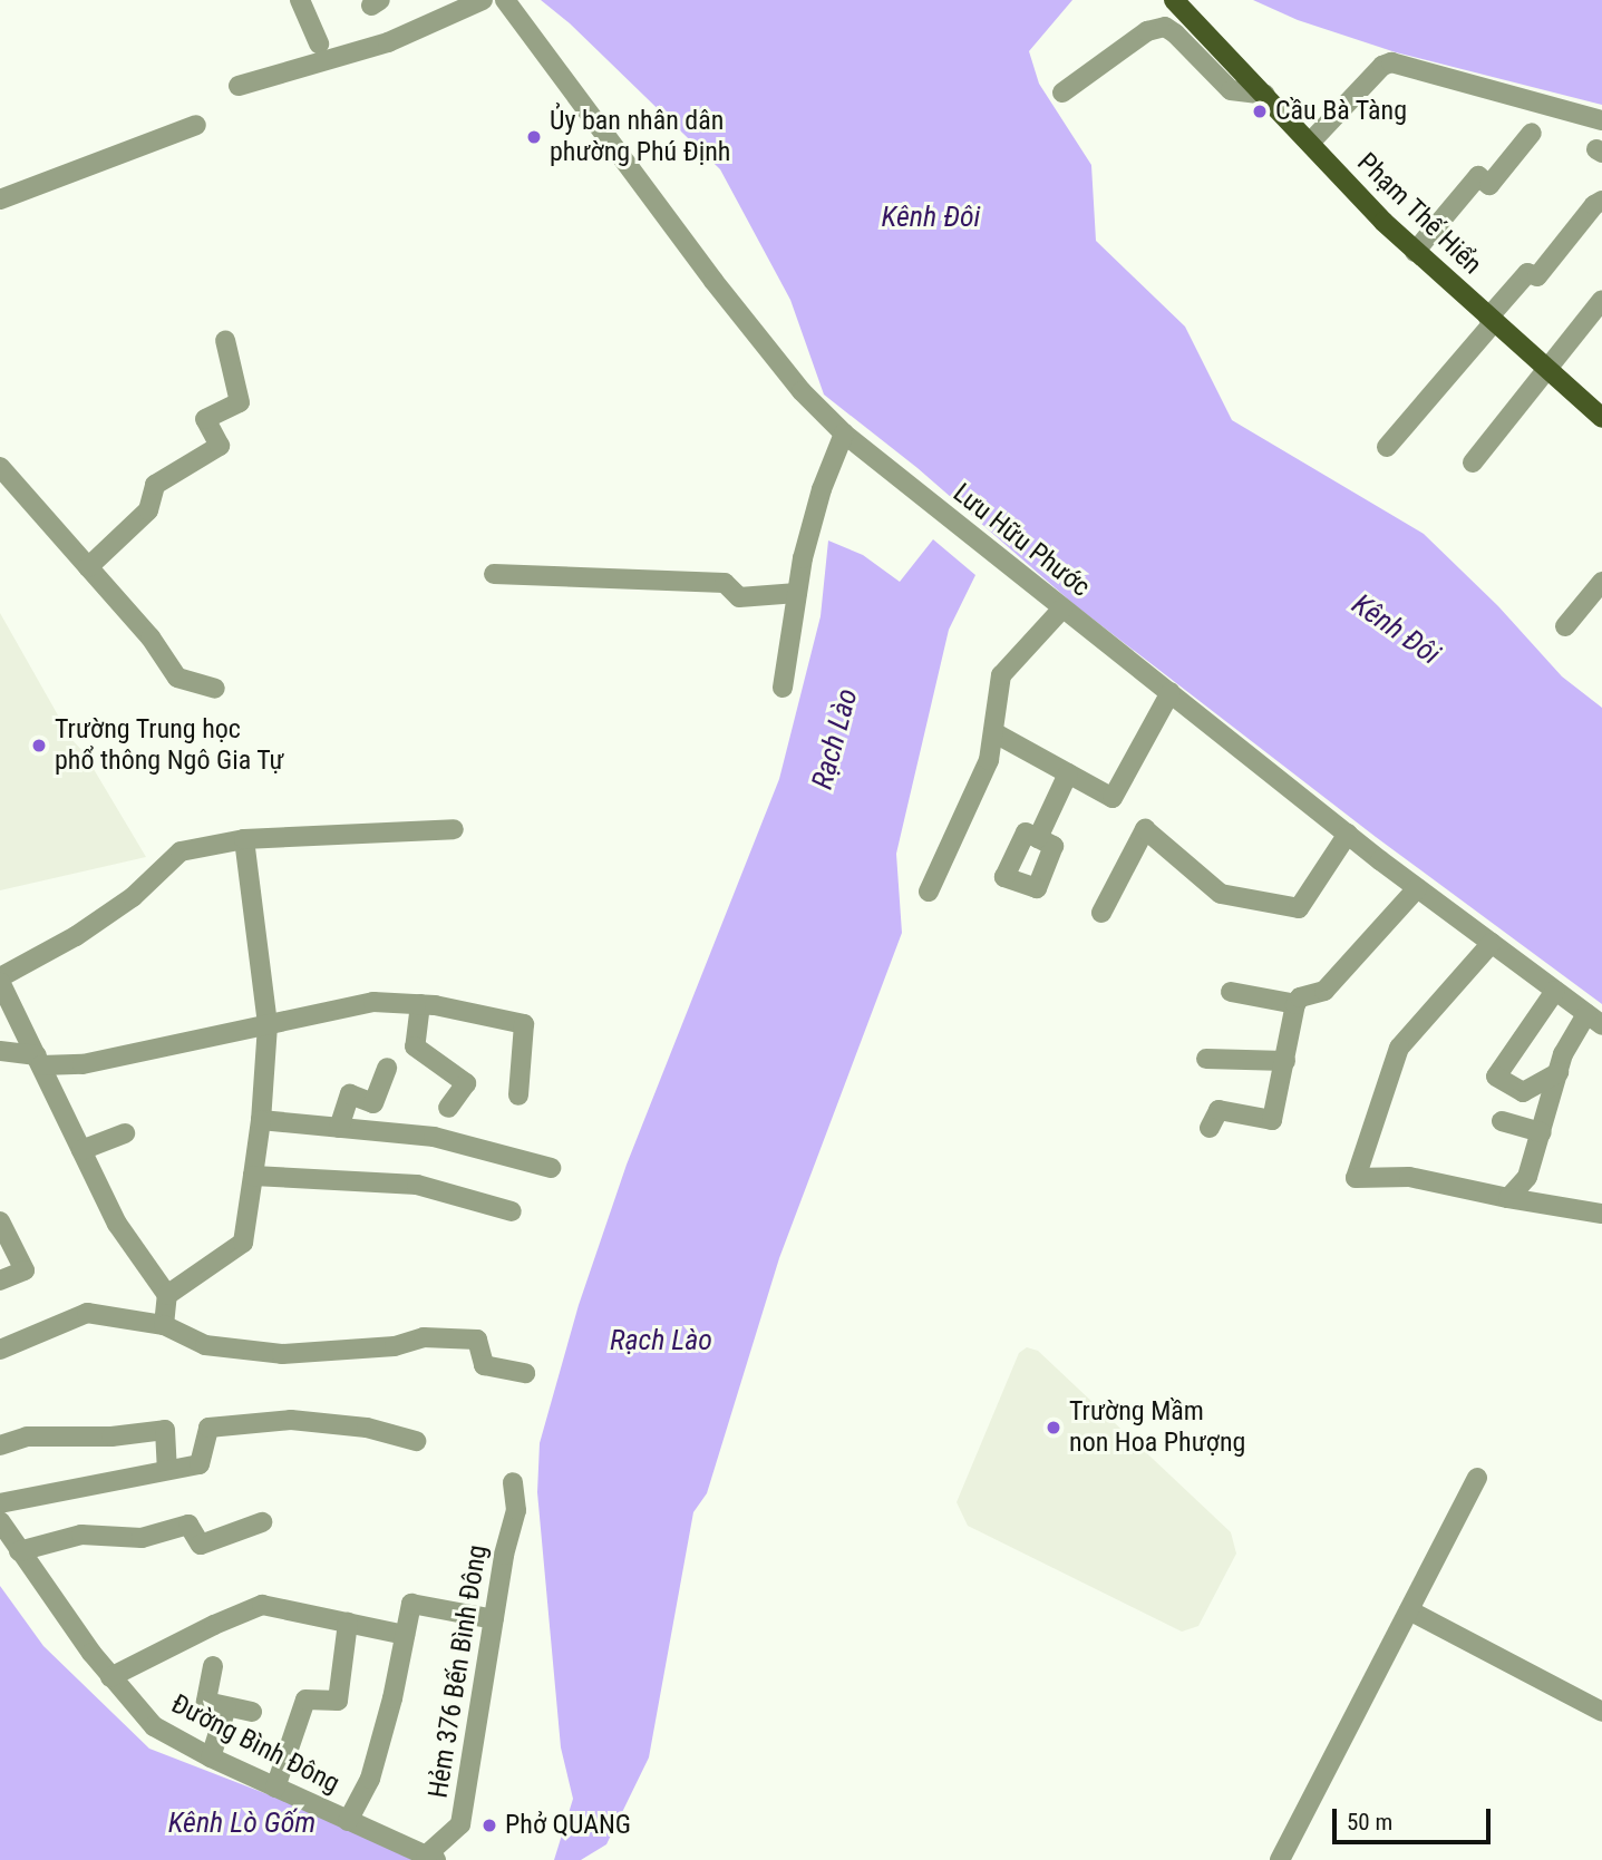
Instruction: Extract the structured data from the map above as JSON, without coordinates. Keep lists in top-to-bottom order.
{
  "streets": {
    "main road": ["Phạm Thế Hiển"],
    "street": ["Lưu Hữu Phước", "Hẻm 376 Bến Bình Đông", "Đường Bình Đông"]
  },
  "crossings": [
    ["Hẻm 376 Bến Bình Đông", "Đường Bình Đông"]
  ],
  "water": ["Kênh Đôi", "Rạch Lào", "Kênh Lò Gốm"],
  "places": [
    "Cầu Bà Tàng",
    "Ủy ban nhân dân phường Phú Định",
    "Trường Trung học phổ thông Ngô Gia Tự",
    "Trường Mầm non Hoa Phượng",
    "Phở QUANG"
  ],
  "scale_bar": "50 m"
}
